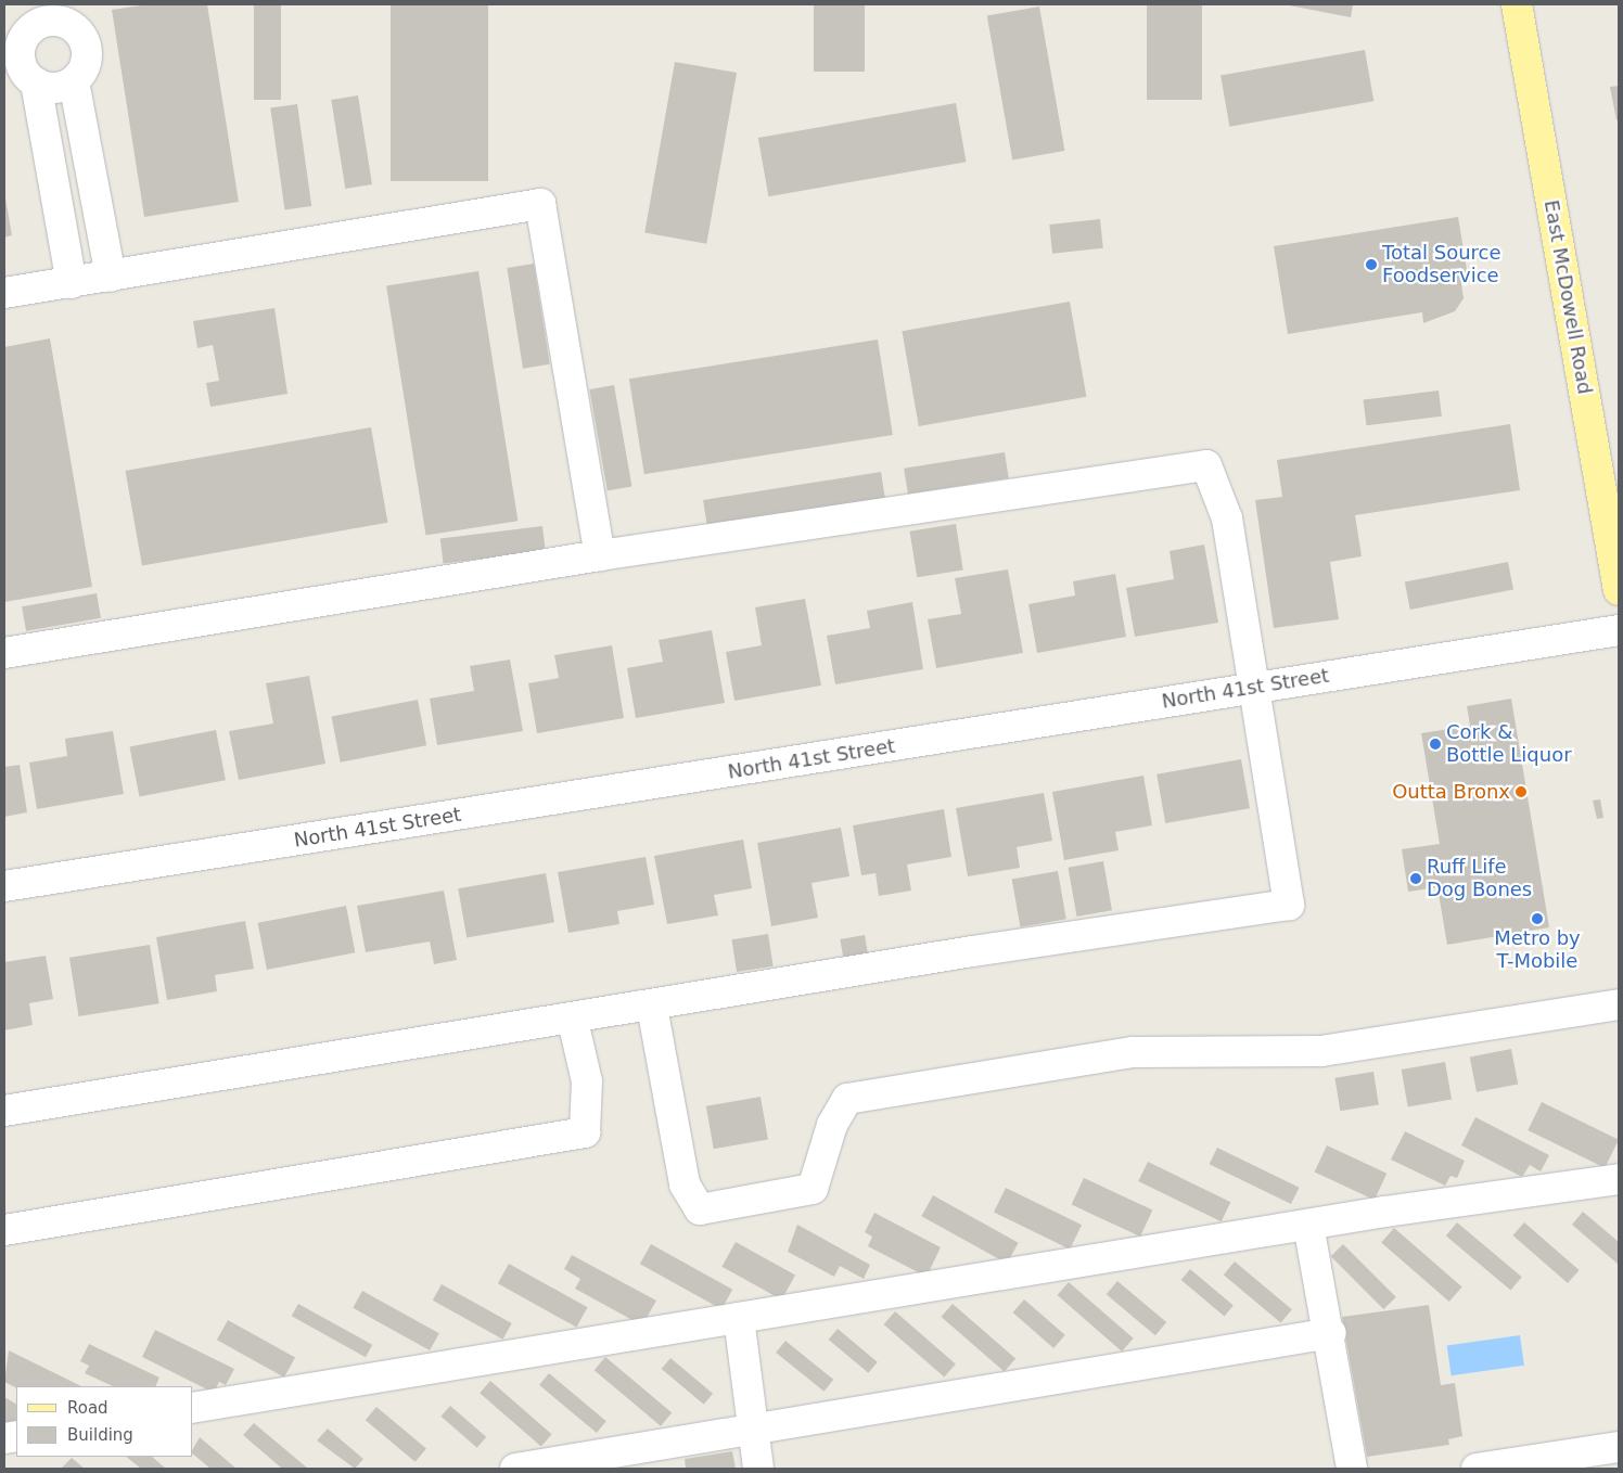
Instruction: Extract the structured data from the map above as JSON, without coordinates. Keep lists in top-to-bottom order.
{
  "streets": {
    "main road": ["East McDowell Road"],
    "street": ["North 41st Street"]
  },
  "places": [
    "Total Source Foodservice",
    "Cork & Bottle Liquor",
    "Outta Bronx",
    "Ruff Life Dog Bones",
    "Metro by T-Mobile"
  ],
  "legend": ["Road", "Building"]
}
